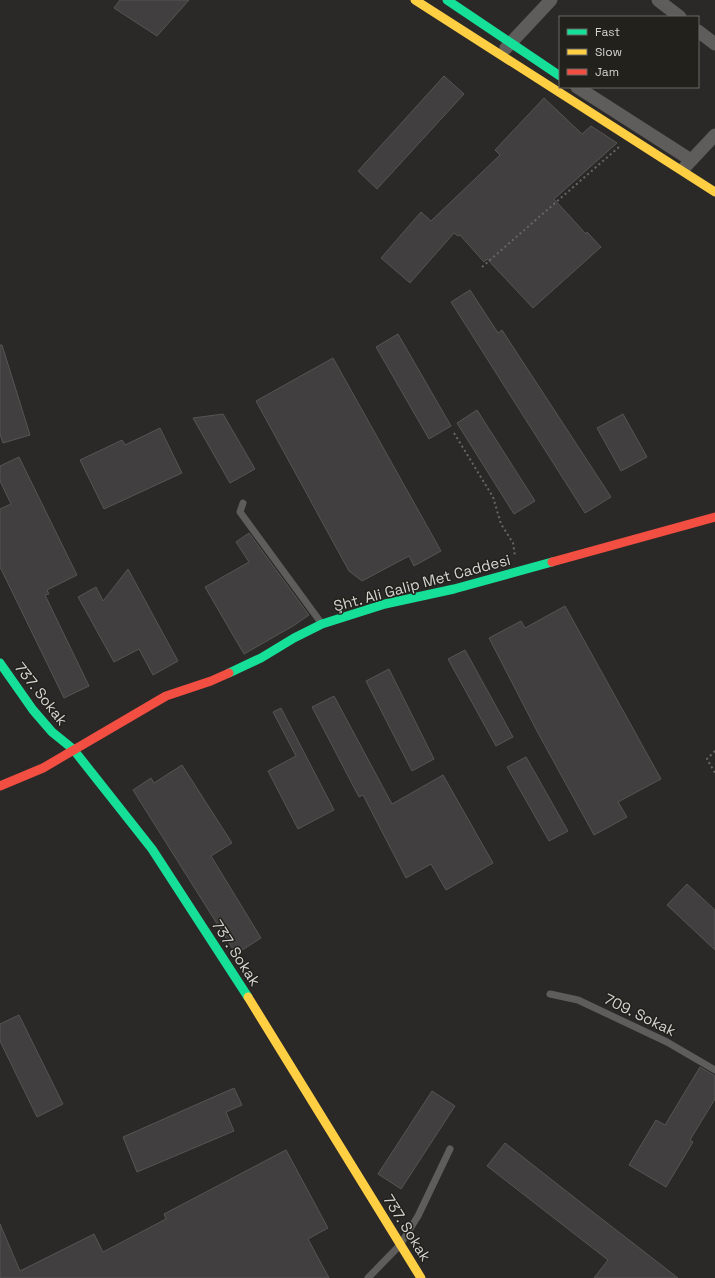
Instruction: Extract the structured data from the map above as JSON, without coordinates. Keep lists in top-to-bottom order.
{
  "streets": {
    "street": ["Şht. Ali Galip Met Caddesi", "737. Sokak"],
    "lane": ["709. Sokak"]
  },
  "crossings": [
    ["Şht. Ali Galip Met Caddesi", "737. Sokak"]
  ],
  "legend": ["Fast", "Slow", "Jam"]
}
